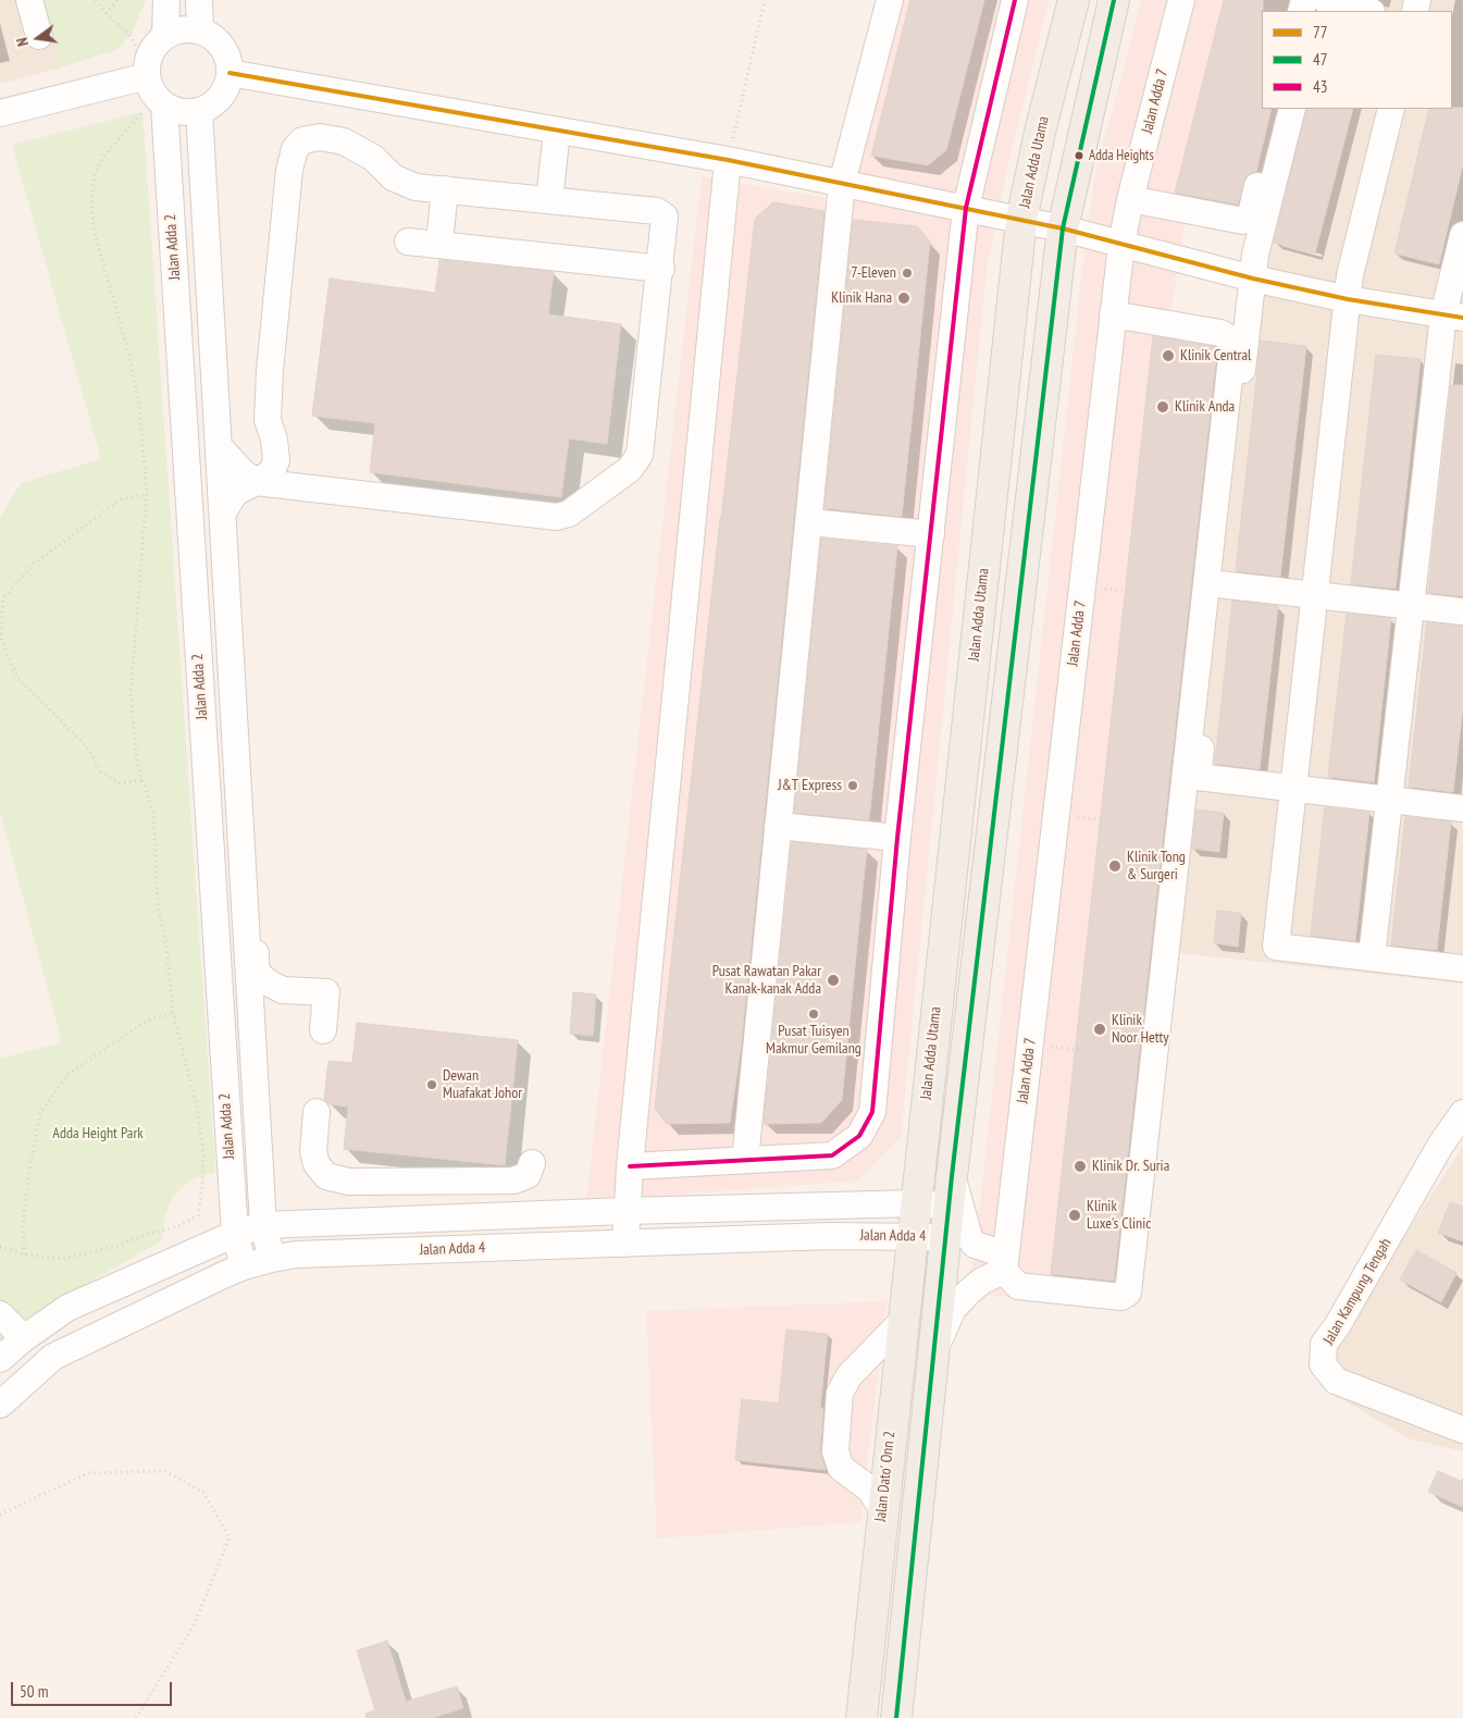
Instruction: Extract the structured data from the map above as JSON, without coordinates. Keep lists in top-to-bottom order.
{
  "streets": {
    "main road": ["Jalan Adda Utama", "Jalan Dato' Onn 2"],
    "street": [
      "Jalan Adda 7",
      "Jalan Adda 2",
      "Jalan Adda 4",
      "Jalan Kampung Tengah"
    ]
  },
  "crossings": [
    ["Jalan Adda Utama", "Jalan Adda 4"],
    ["Jalan Adda Utama", "Jalan Dato' Onn 2"],
    ["Jalan Adda 2", "Jalan Adda 4"],
    ["Jalan Adda 4", "Jalan Dato' Onn 2"]
  ],
  "parks": ["Adda Height Park"],
  "places": [
    "Adda Heights",
    "7-Eleven",
    "Klinik Hana",
    "Klinik Central",
    "Klinik Anda",
    "J&T Express",
    "Klinik Tong & Surgeri",
    "Pusat Rawatan Pakar Kanak-kanak Adda",
    "Pusat Tuisyen Makmur Gemilang",
    "Klinik Noor Hetty",
    "Dewan Muafakat Johor",
    "Klinik Dr. Suria",
    "Klinik Luxe's Clinic"
  ],
  "lines": ["transit line 47", "transit line 43", "transit line 77"],
  "legend": ["77", "47", "43"],
  "scale_bar": "50 m",
  "north": "left"
}
